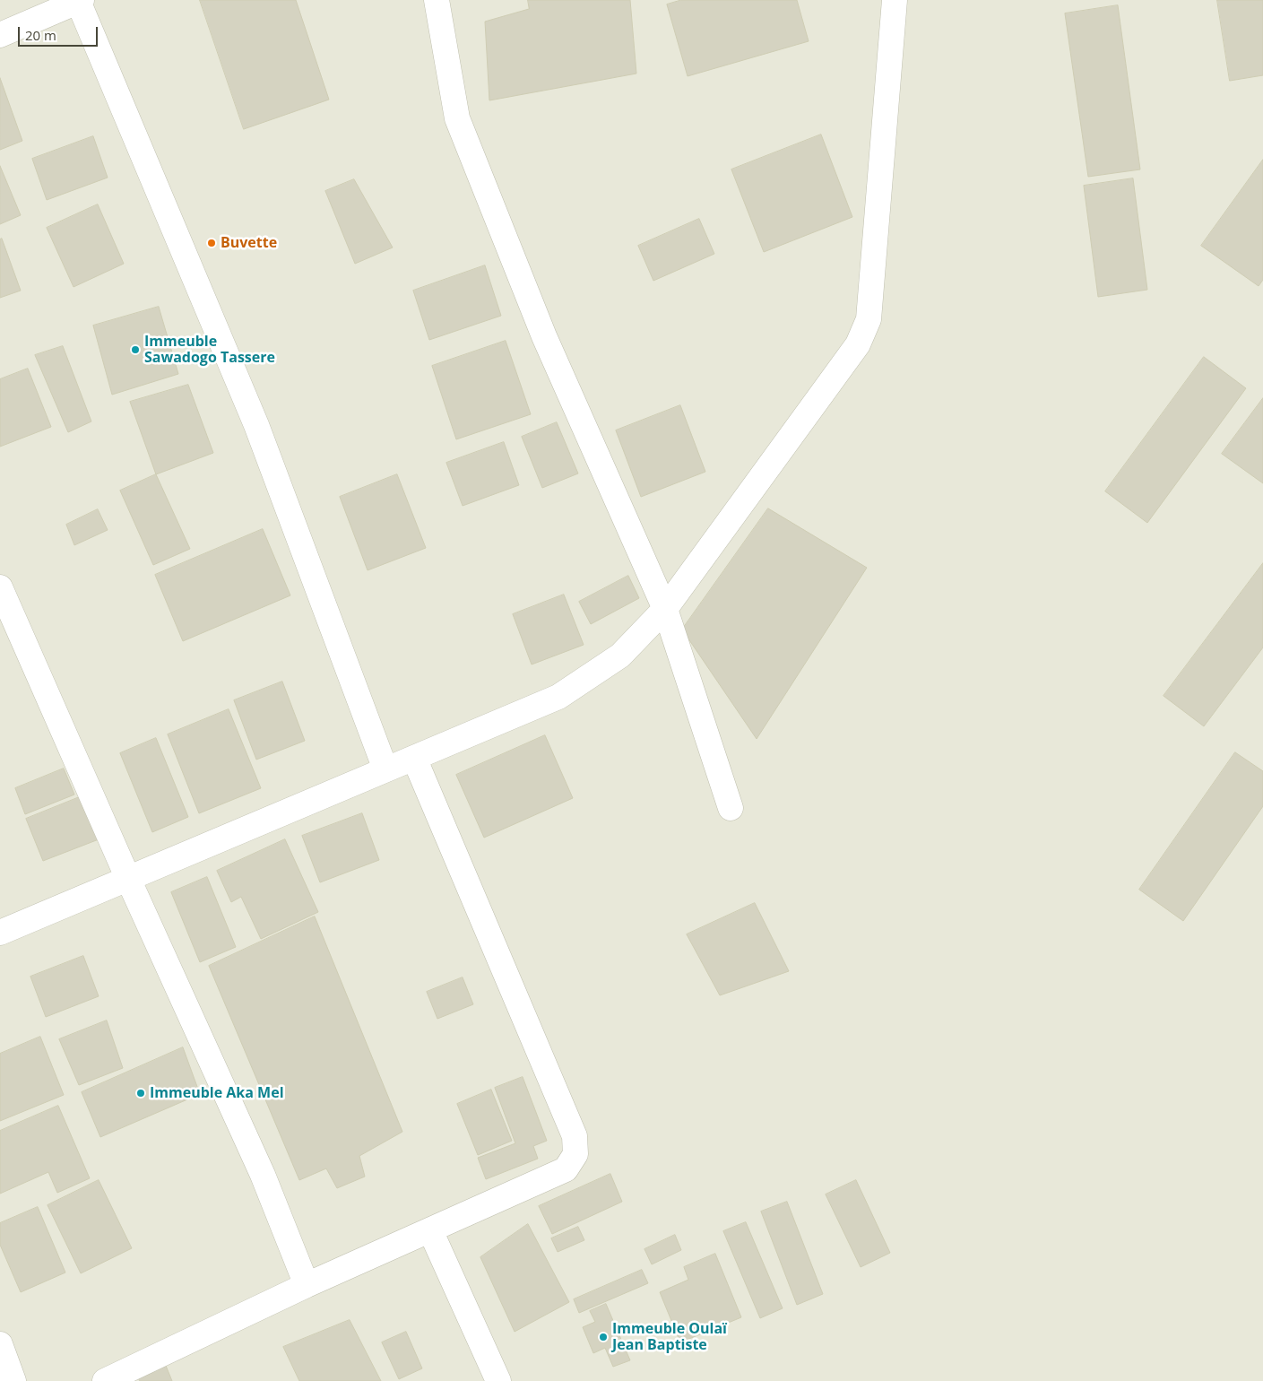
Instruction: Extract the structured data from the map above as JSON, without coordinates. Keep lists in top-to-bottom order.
{
  "places": [
    "Buvette",
    "Immeuble Sawadogo Tassere",
    "Immeuble Aka Mel",
    "Immeuble Oulaï Jean Baptiste"
  ],
  "scale_bar": "20 m"
}
